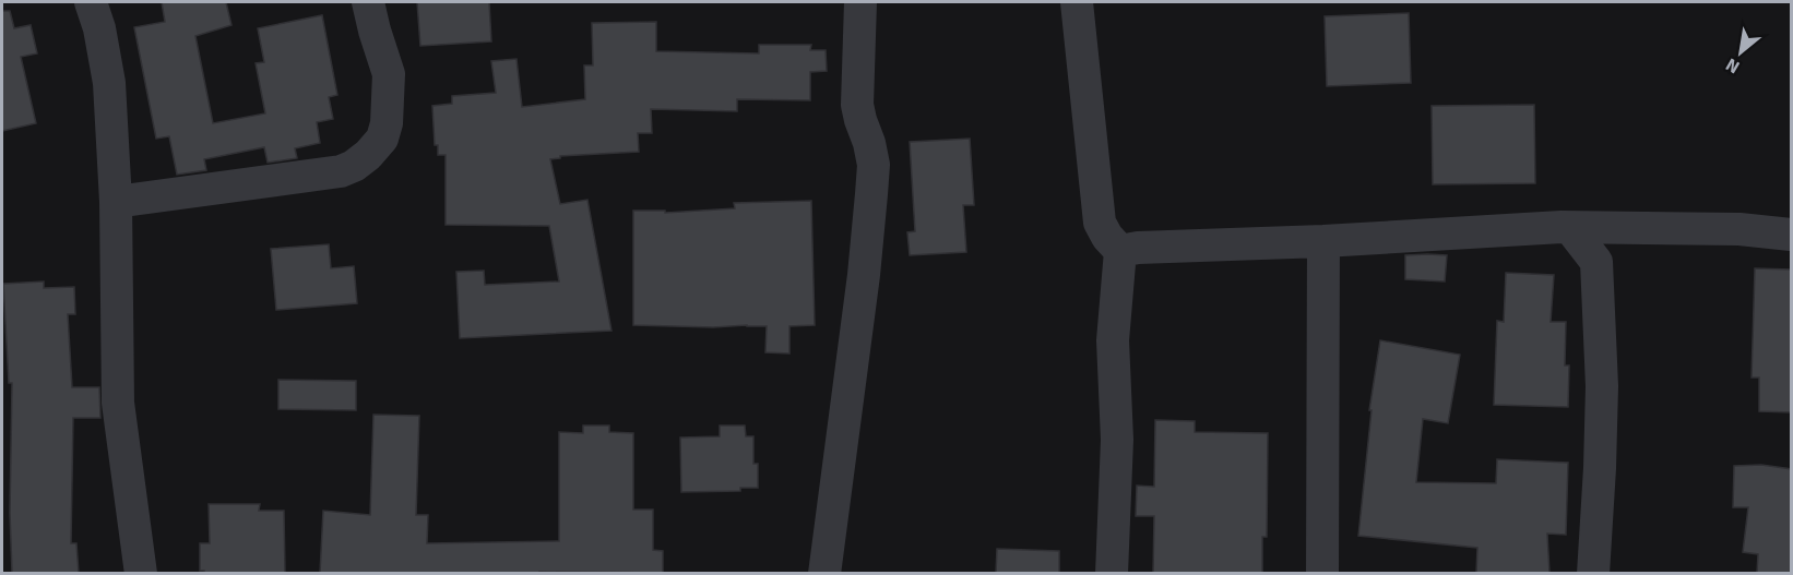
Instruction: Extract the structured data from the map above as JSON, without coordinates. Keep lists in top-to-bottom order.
{
  "north": "bottom left"
}
